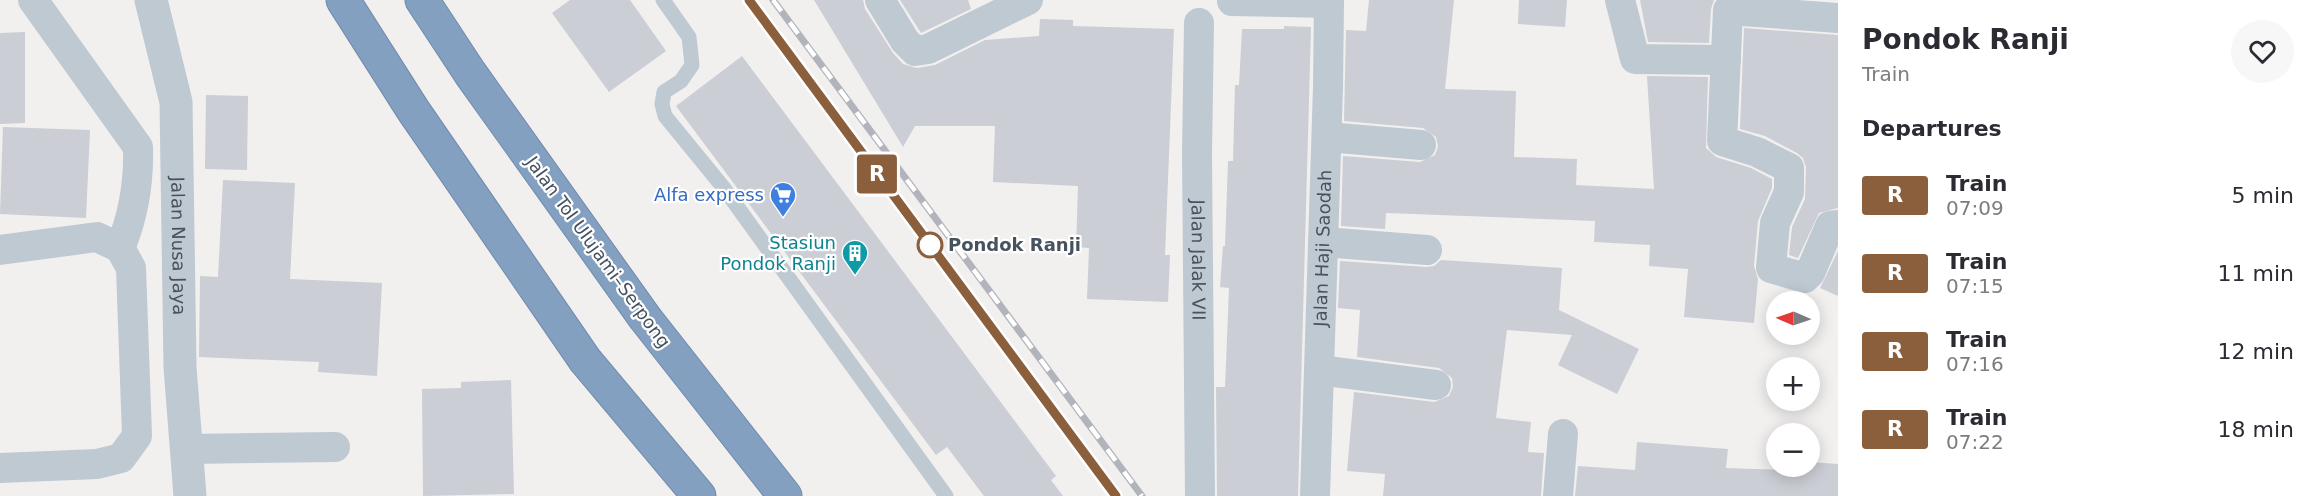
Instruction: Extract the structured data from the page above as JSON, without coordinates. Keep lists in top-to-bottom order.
{
  "streets": {
    "highway": ["Jalan Tol Ulujami–Serpong"],
    "street": ["Jalan Nusa Jaya", "Jalan Haji Saodah", "Jalan Jalak VII"]
  },
  "places": {
    "supermarket": ["Alfa express"],
    "other": ["Pondok Ranji"],
    "building": ["Stasiun Pondok Ranji"]
  },
  "north": "left",
  "page": {
    "on_map": "R",
    "heading": [
      ["Pondok Ranji", "Train"],
      "Departures"
    ],
    "list": [
      {
        "mark": "R",
        "name": "Train",
        "note": "07:09",
        "value": "5 min"
      },
      {
        "mark": "R",
        "name": "Train",
        "note": "07:15",
        "value": "11 min"
      },
      {
        "mark": "R",
        "name": "Train",
        "note": "07:16",
        "value": "12 min"
      },
      {
        "mark": "R",
        "name": "Train",
        "note": "07:22",
        "value": "18 min"
      }
    ],
    "map_buttons": ["+", "−"]
  }
}
